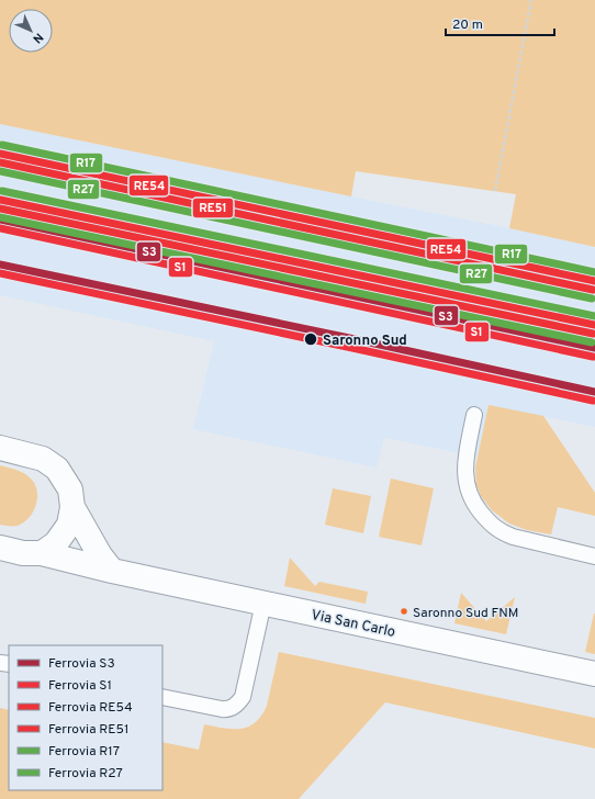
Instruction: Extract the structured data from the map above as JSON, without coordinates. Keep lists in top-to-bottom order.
{
  "streets": {
    "street": ["Via San Carlo"]
  },
  "places": ["Saronno Sud", "Saronno Sud FNM"],
  "lines": [
    "rail line R17",
    "rail line RE54",
    "rail line RE51",
    "rail line R27",
    "rail line S3",
    "rail line S1"
  ],
  "legend": [
    "Ferrovia S3",
    "Ferrovia S1",
    "Ferrovia RE54",
    "Ferrovia RE51",
    "Ferrovia R17",
    "Ferrovia R27"
  ],
  "scale_bar": "20 m",
  "north": "bottom right"
}
